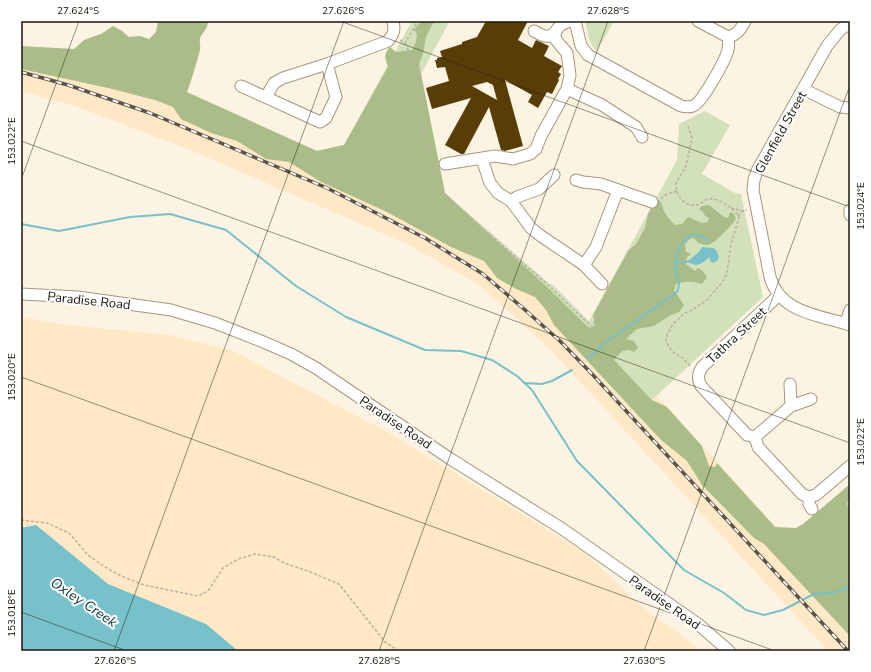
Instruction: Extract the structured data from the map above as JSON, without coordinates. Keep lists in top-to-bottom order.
{
  "streets": {
    "street": ["Glenfield Street", "Paradise Road", "Tathra Street"]
  },
  "crossings": [
    ["Glenfield Street", "Tathra Street"]
  ],
  "water": ["Oxley Creek"],
  "coordinates": [
    "27.624°S",
    "27.626°S",
    "27.628°S",
    "153.022°E",
    "153.024°E",
    "153.020°E",
    "153.018°E",
    "27.630°S"
  ]
}
